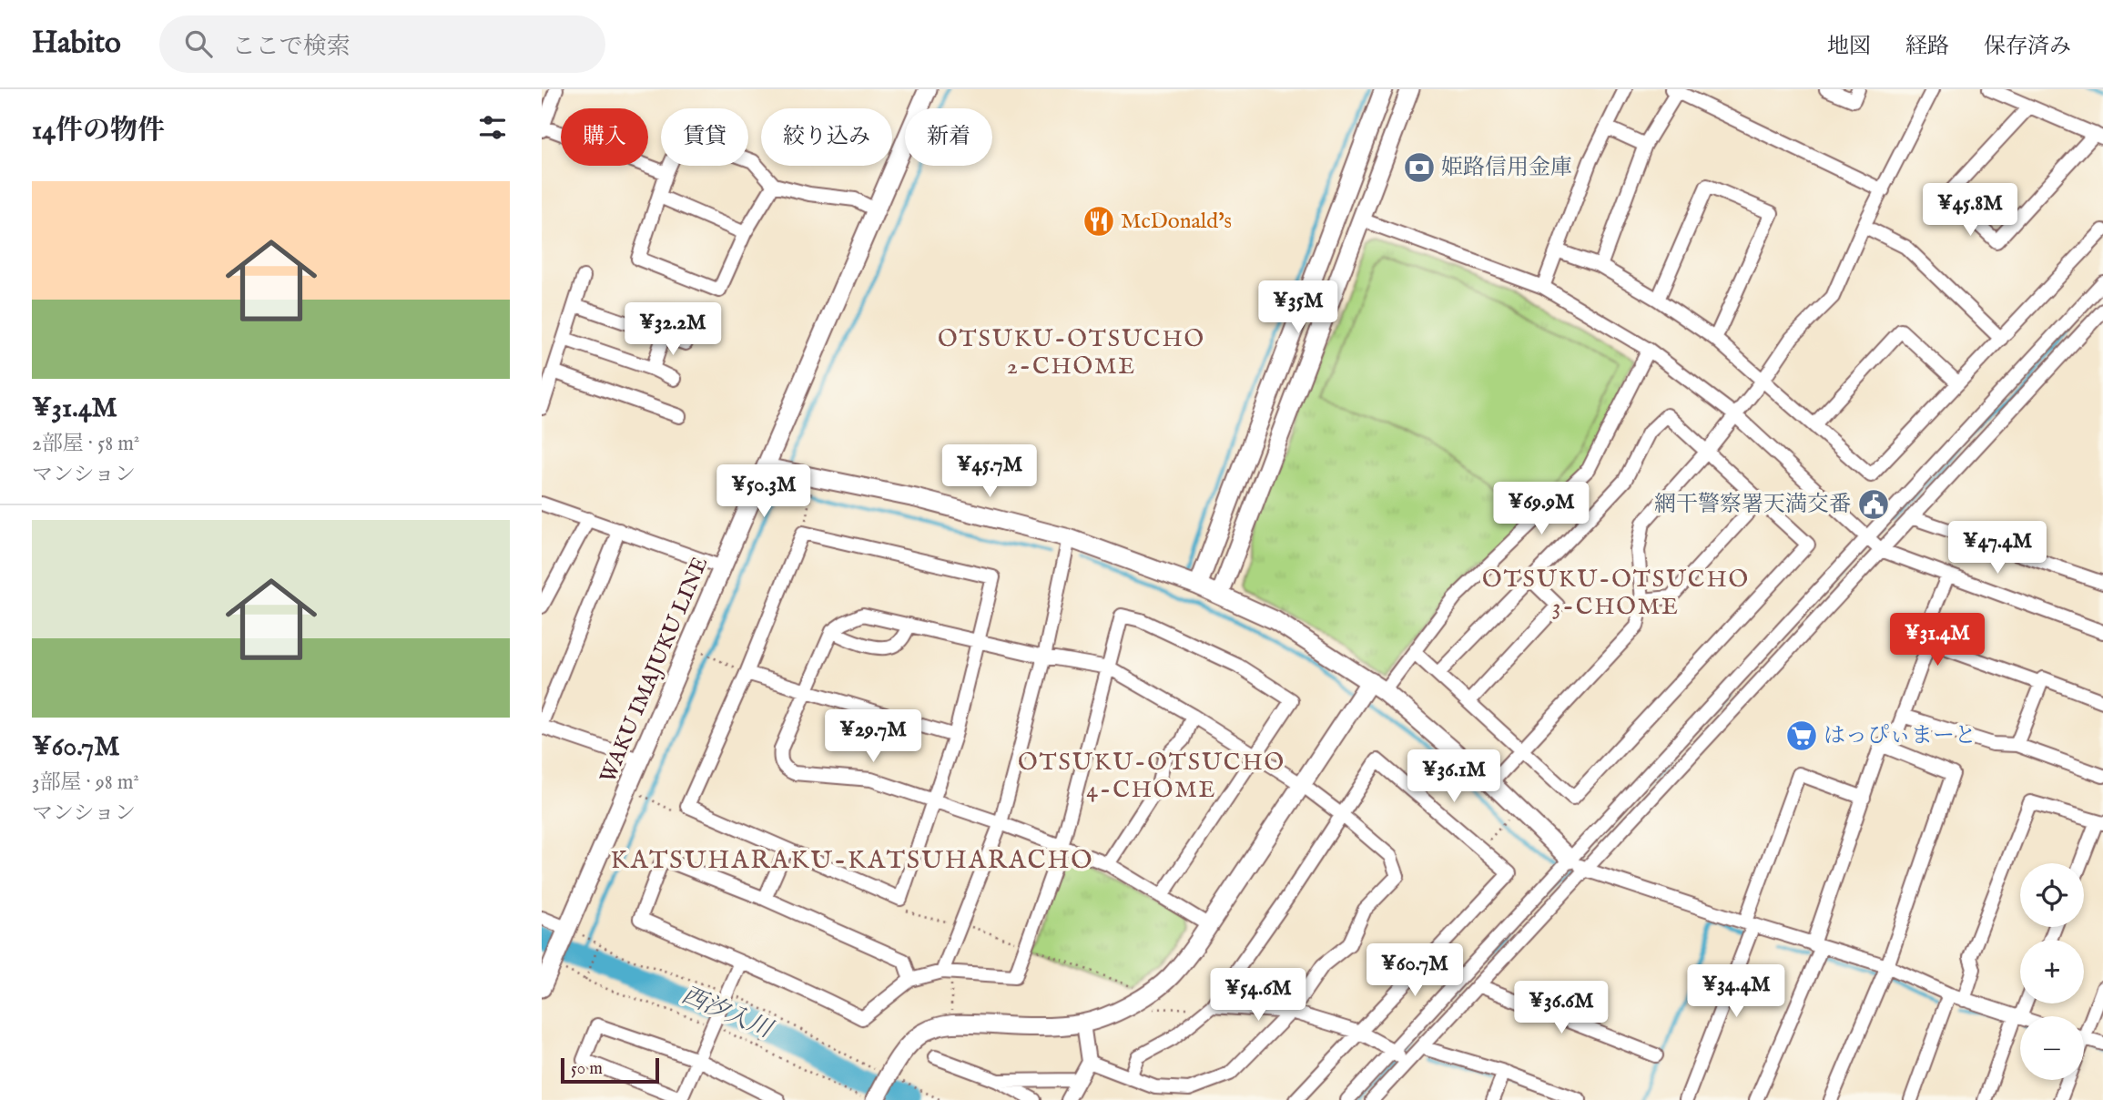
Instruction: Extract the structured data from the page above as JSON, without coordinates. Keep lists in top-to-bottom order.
{
  "streets": {
    "street": ["WAKU IMAJUKU LINE"]
  },
  "districts": [
    "OTSUKU-OTSUCHO 2-CHOME",
    "OTSUKU-OTSUCHO 3-CHOME",
    "OTSUKU-OTSUCHO 4-CHOME",
    "KATSUHARAKU-KATSUHARACHO"
  ],
  "water": ["西汐入川"],
  "places": {
    "bank": ["姫路信用金庫"],
    "restaurant": ["McDonald's"],
    "public building": ["網干警察署天満交番"],
    "supermarket": ["はっぴぃまーと"]
  },
  "scale_bar": "50 m",
  "page": {
    "header": "Habito",
    "search": "ここで検索",
    "nav": ["地図", "経路", "保存済み"],
    "heading": "14件の物件",
    "chip": [
      "購入",
      "賃貸",
      "絞り込み",
      "新着"
    ],
    "list": [
      {
        "name": "¥31.4M",
        "note": "2部屋 · 58 m² · マンション"
      },
      {
        "name": "¥60.7M",
        "note": "3部屋 · 98 m² · マンション"
      }
    ],
    "price": [
      "¥45.8M",
      "¥35M",
      "¥32.2M",
      "¥45.7M",
      "¥50.3M",
      "¥69.9M",
      "¥47.4M",
      "¥31.4M",
      "¥29.7M",
      "¥36.1M",
      "¥60.7M",
      "¥34.4M",
      "¥54.6M",
      "¥36.6M"
    ],
    "map_buttons": ["+", "−"],
    "scale": "50 m"
  }
}
